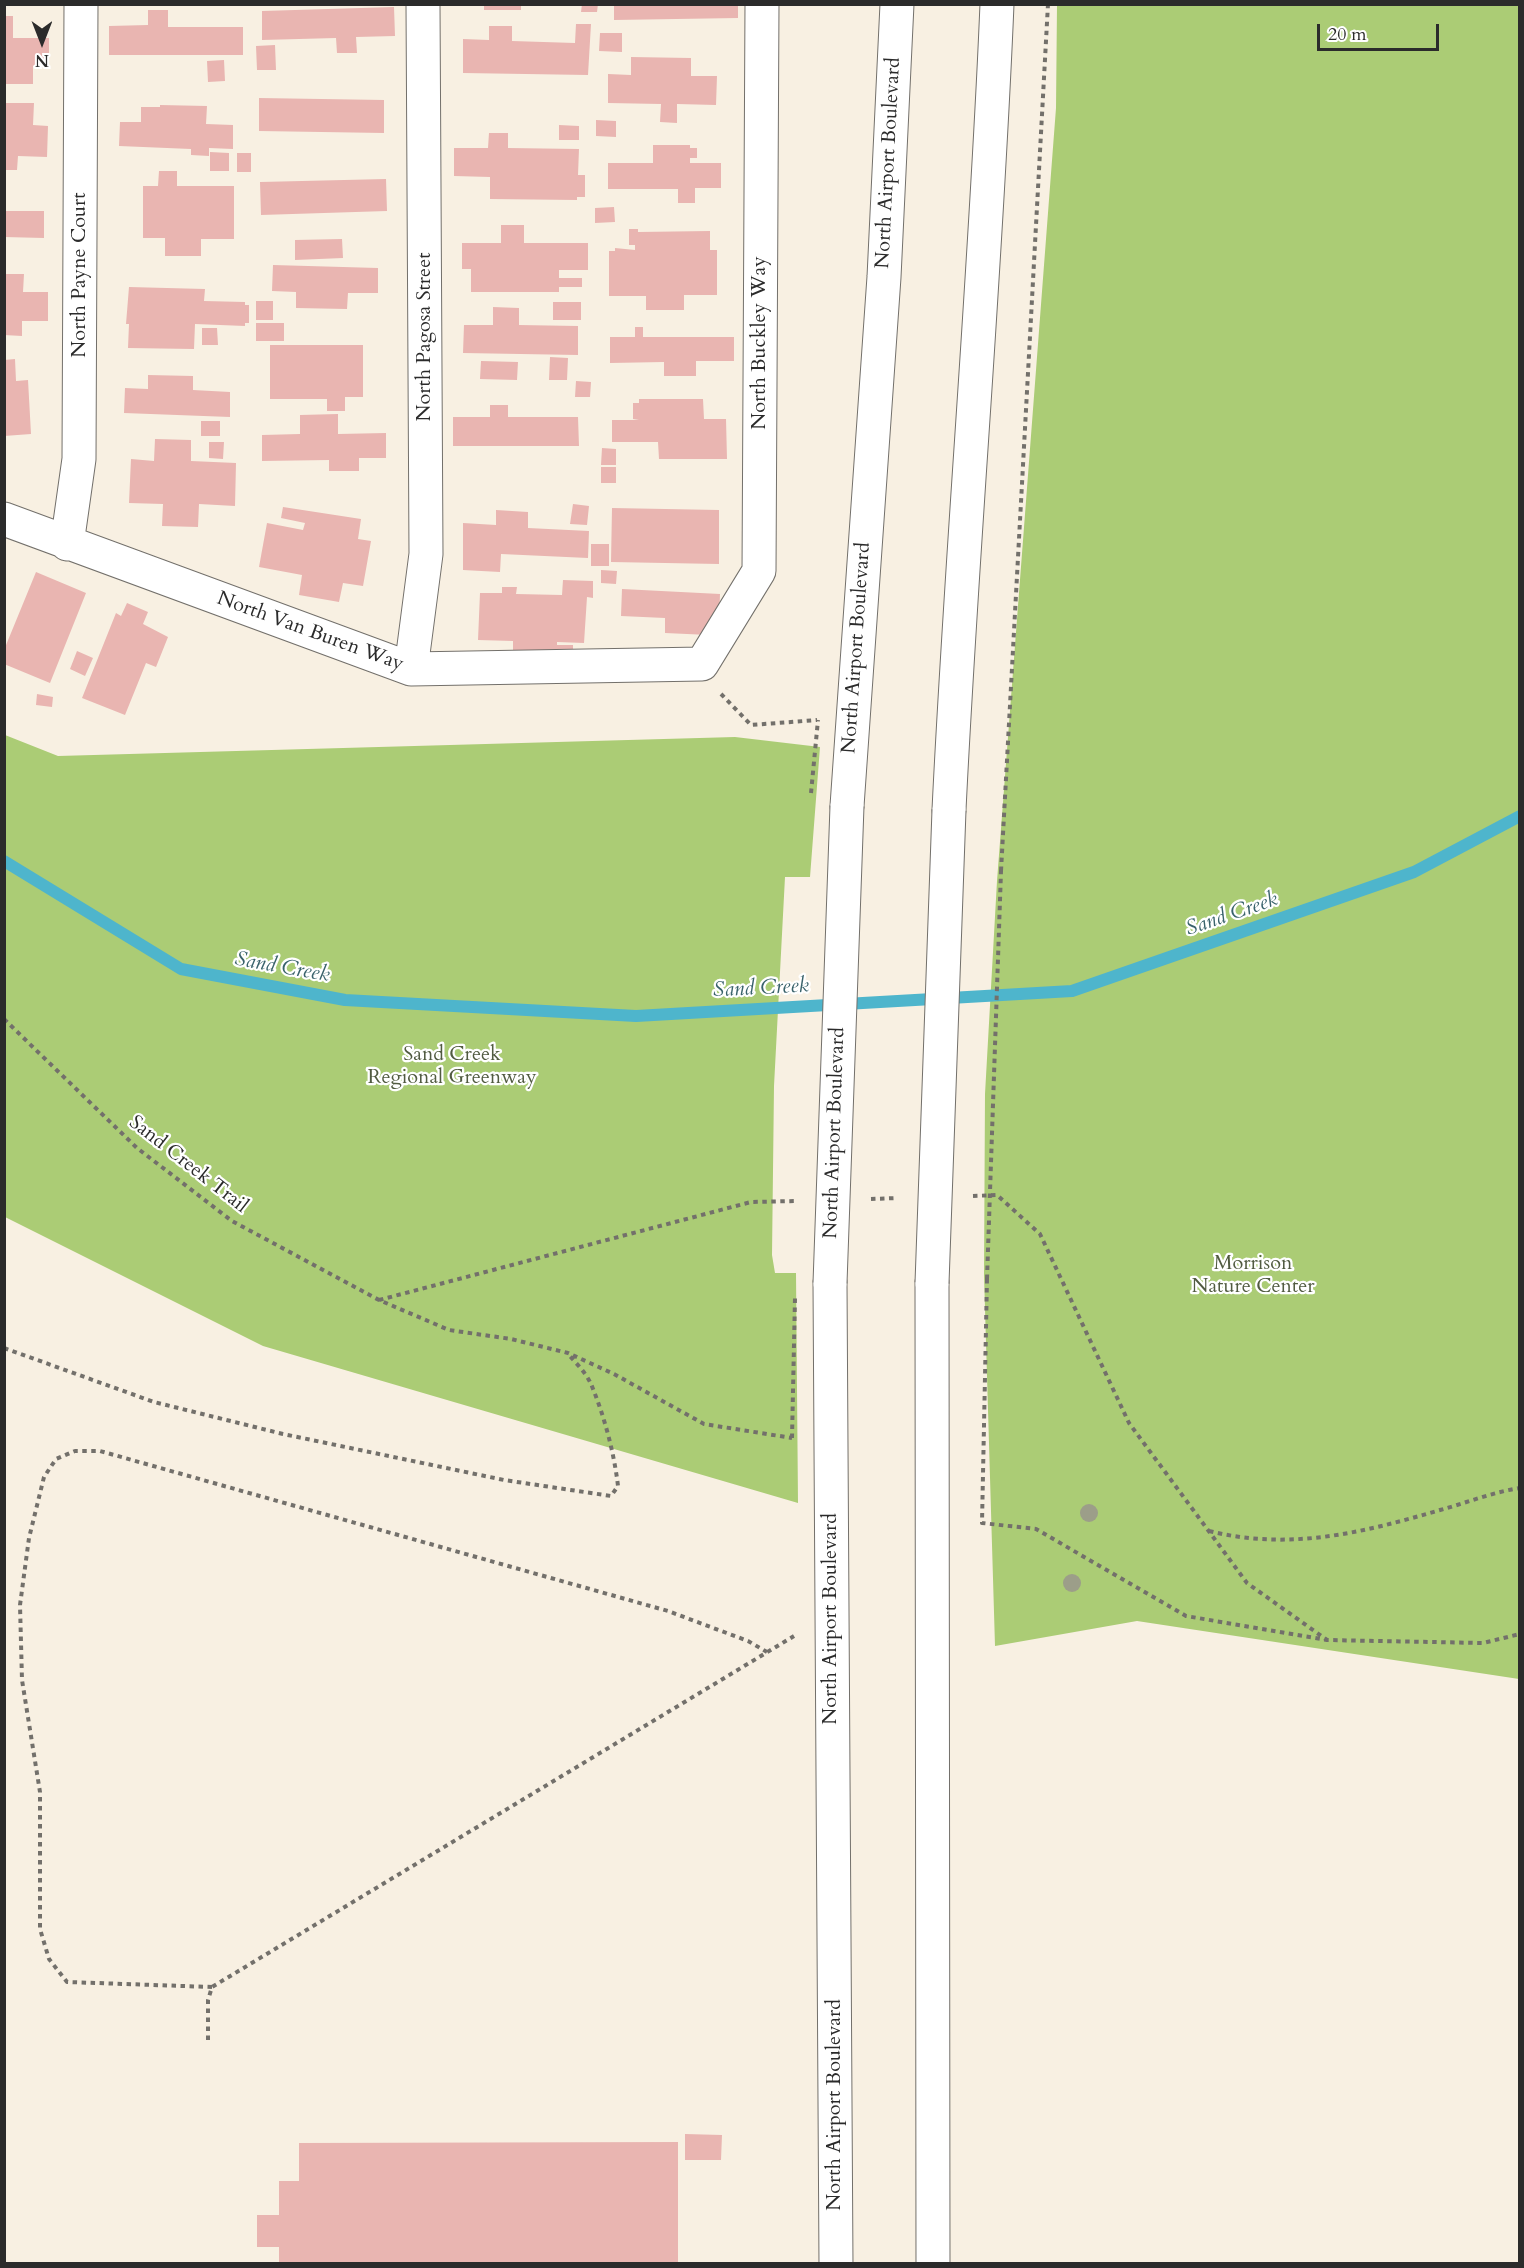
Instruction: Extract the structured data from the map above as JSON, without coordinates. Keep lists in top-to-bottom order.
{
  "streets": {
    "main road": [
      "North Airport Boulevard",
      "North Payne Court",
      "North Pagosa Street",
      "North Buckley Way",
      "North Van Buren Way"
    ],
    "path": ["Sand Creek Trail"]
  },
  "crossings": [
    ["North Payne Court", "North Van Buren Way"],
    ["North Pagosa Street", "North Van Buren Way"],
    ["North Buckley Way", "North Van Buren Way"]
  ],
  "water": ["Sand Creek"],
  "parks": ["Sand Creek Regional Greenway", "Morrison Nature Center"],
  "scale_bar": "20 m",
  "north": "bottom"
}
